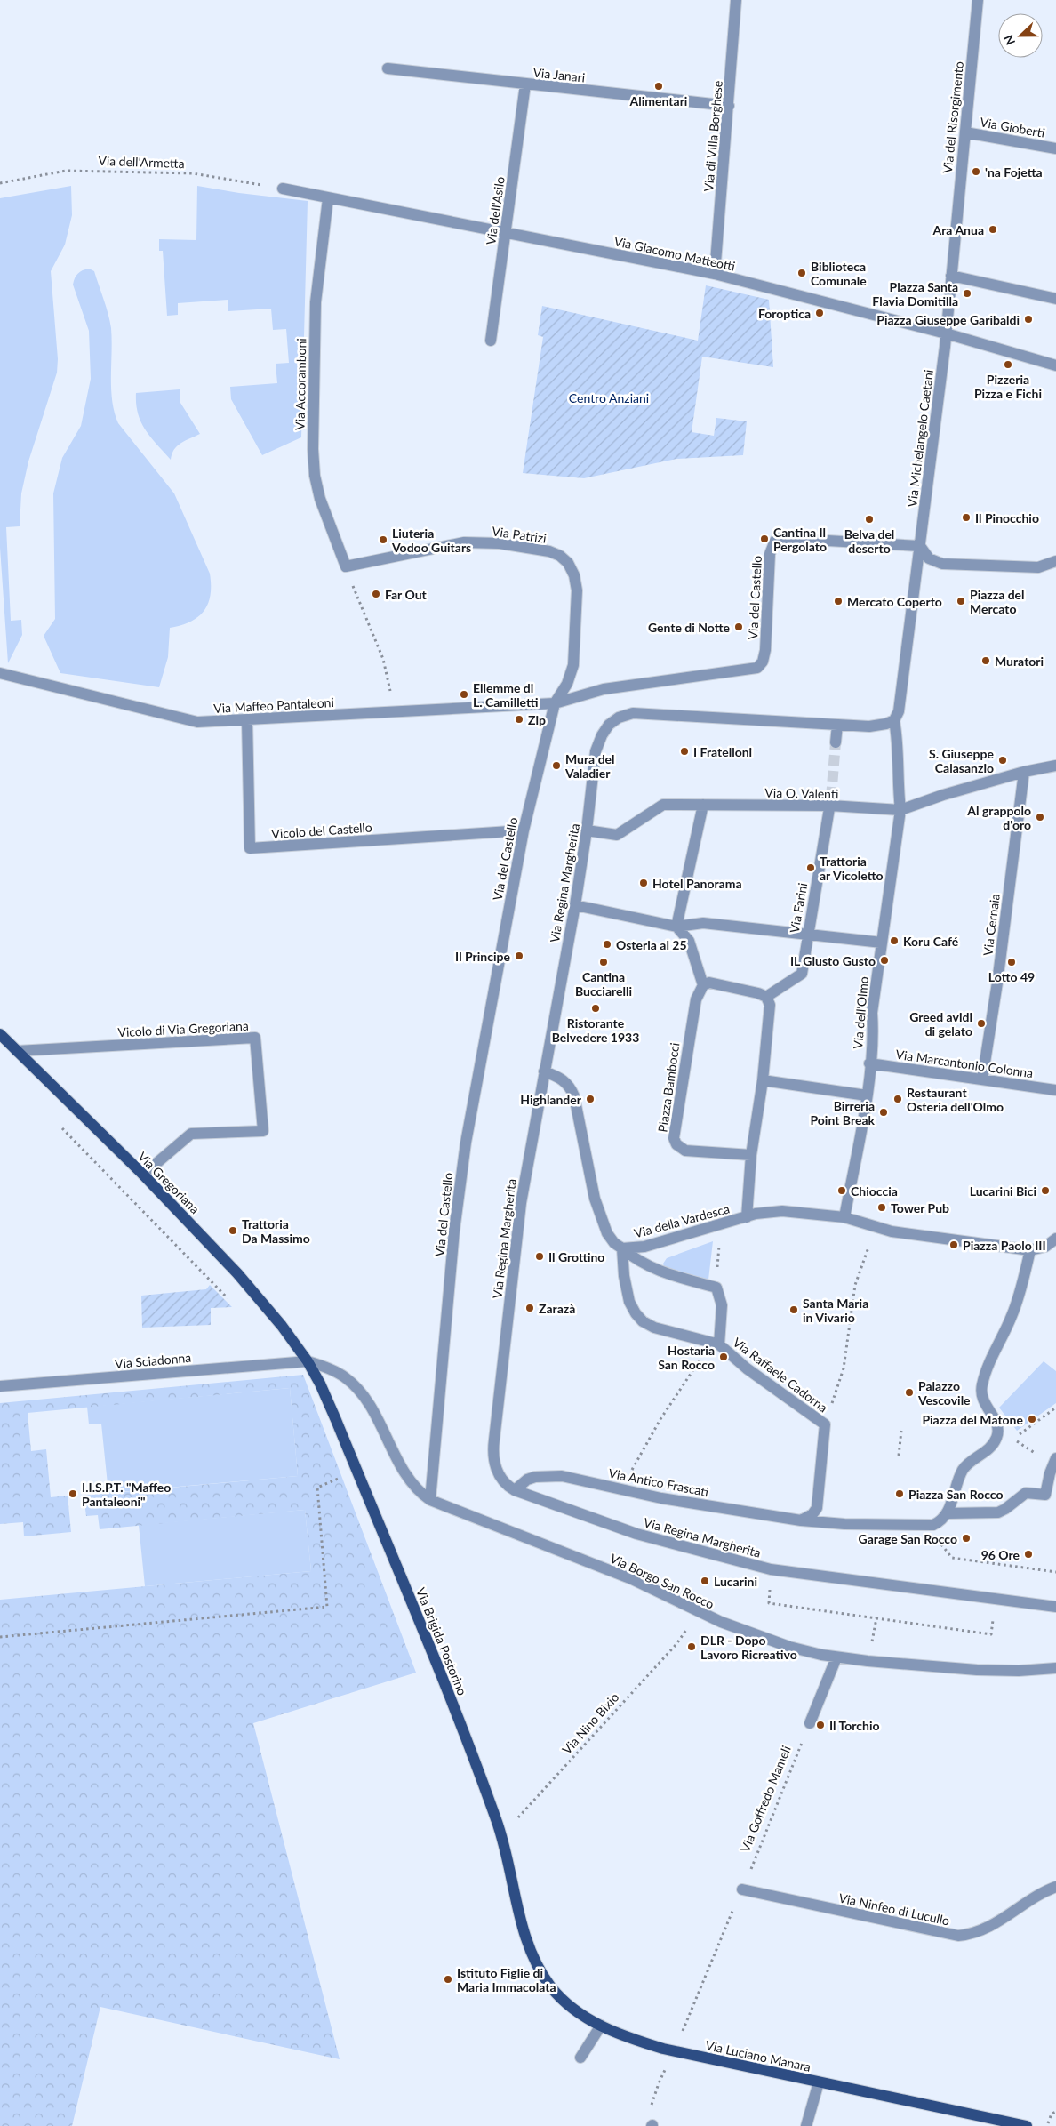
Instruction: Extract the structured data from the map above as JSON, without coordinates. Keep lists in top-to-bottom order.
{
  "streets": {
    "main road": ["Via Gregoriana", "Via Brigida Postorino", "Via Luciano Manara"],
    "street": [
      "Via Janari",
      "Via del Risorgimento",
      "Via Gioberti",
      "Via di Villa Borghese",
      "Via dell'Asilo",
      "Via Giacomo Matteotti",
      "Via Accoramboni",
      "Via Michelangelo Caetani",
      "Via Patrizi",
      "Via del Castello",
      "Via Maffeo Pantaleoni",
      "Via O. Valenti",
      "Vicolo del Castello",
      "Via Regina Margherita",
      "Via Farini",
      "Via Cernaia",
      "Via dell'Olmo",
      "Vicolo di Via Gregoriana",
      "Via Marcantonio Colonna",
      "Piazza Bambocci",
      "Via della Vardesca",
      "Via Sciadonna",
      "Via Raffaele Cadorna",
      "Via Antico Frascati",
      "Via Borgo San Rocco",
      "Via Ninfeo di Lucullo"
    ],
    "path": ["Via dell'Armetta", "Via Nino Bixio", "Via Goffredo Mameli"]
  },
  "crossings": [
    ["Via Janari", "Via di Villa Borghese"],
    ["Via Janari", "Via dell'Asilo"],
    ["Via del Risorgimento", "Via Gioberti"],
    ["Via di Villa Borghese", "Via Giacomo Matteotti"],
    ["Via dell'Armetta", "Via Giacomo Matteotti"],
    ["Via dell'Asilo", "Via Giacomo Matteotti"],
    ["Via Giacomo Matteotti", "Via Accoramboni"],
    ["Via Giacomo Matteotti", "Via Michelangelo Caetani"],
    ["Via Accoramboni", "Via Patrizi"],
    ["Via Michelangelo Caetani", "Via del Castello"],
    ["Via Patrizi", "Via del Castello"],
    ["Via Patrizi", "Via Maffeo Pantaleoni"],
    ["Via del Castello", "Via Maffeo Pantaleoni"],
    ["Via del Castello", "Vicolo del Castello"],
    ["Via del Castello", "Via Borgo San Rocco"],
    ["Via Maffeo Pantaleoni", "Vicolo del Castello"],
    ["Via O. Valenti", "Via Regina Margherita"],
    ["Via O. Valenti", "Via Farini"],
    ["Via O. Valenti", "Via dell'Olmo"],
    ["Via Regina Margherita", "Via della Vardesca"],
    ["Via Regina Margherita", "Via Antico Frascati"],
    ["Via Cernaia", "Via Marcantonio Colonna"],
    ["Via dell'Olmo", "Via Marcantonio Colonna"],
    ["Via dell'Olmo", "Via della Vardesca"],
    ["Vicolo di Via Gregoriana", "Via Gregoriana"],
    ["Via Gregoriana", "Via Sciadonna"],
    ["Via Gregoriana", "Via Borgo San Rocco"],
    ["Via Gregoriana", "Via Brigida Postorino"],
    ["Via della Vardesca", "Via Raffaele Cadorna"],
    ["Via Sciadonna", "Via Borgo San Rocco"],
    ["Via Sciadonna", "Via Brigida Postorino"],
    ["Via Borgo San Rocco", "Via Brigida Postorino"],
    ["Via Brigida Postorino", "Via Luciano Manara"]
  ],
  "parks": ["Centro Anziani"],
  "places": [
    "Alimentari",
    "'na Fojetta",
    "Ara Anua",
    "Biblioteca Comunale",
    "Piazza Santa Flavia Domitilla",
    "Foroptica",
    "Piazza Giuseppe Garibaldi",
    "Pizzeria Pizza e Fichi",
    "Il Pinocchio",
    "Belva del deserto",
    "Cantina Il Pergolato",
    "Liuteria Vodoo Guitars",
    "Far Out",
    "Mercato Coperto",
    "Piazza del Mercato",
    "Gente di Notte",
    "Muratori",
    "Ellemme di L. Camilletti",
    "Zip",
    "I Fratelloni",
    "S. Giuseppe Calasanzio",
    "Mura del Valadier",
    "Al grappolo d'oro",
    "Trattoria ar Vicoletto",
    "Hotel Panorama",
    "Koru Café",
    "Osteria al 25",
    "Il Principe",
    "IL Giusto Gusto",
    "Cantina Bucciarelli",
    "Lotto 49",
    "Ristorante Belvedere 1933",
    "Greed avidi di gelato",
    "Highlander",
    "Restaurant Osteria dell'Olmo",
    "Birreria Point Break",
    "Chioccia",
    "Lucarini Bici",
    "Tower Pub",
    "Trattoria Da Massimo",
    "Piazza Paolo III",
    "Il Grottino",
    "Zarazà",
    "Santa Maria in Vivario",
    "Hostaria San Rocco",
    "Palazzo Vescovile",
    "Piazza del Matone",
    "I.I.S.P.T. \"Maffeo Pantaleoni\"",
    "Piazza San Rocco",
    "Garage San Rocco",
    "96 Ore",
    "Lucarini",
    "DLR - Dopo Lavoro Ricreativo",
    "Il Torchio",
    "Istituto Figlie di Maria Immacolata"
  ],
  "north": "left"
}
